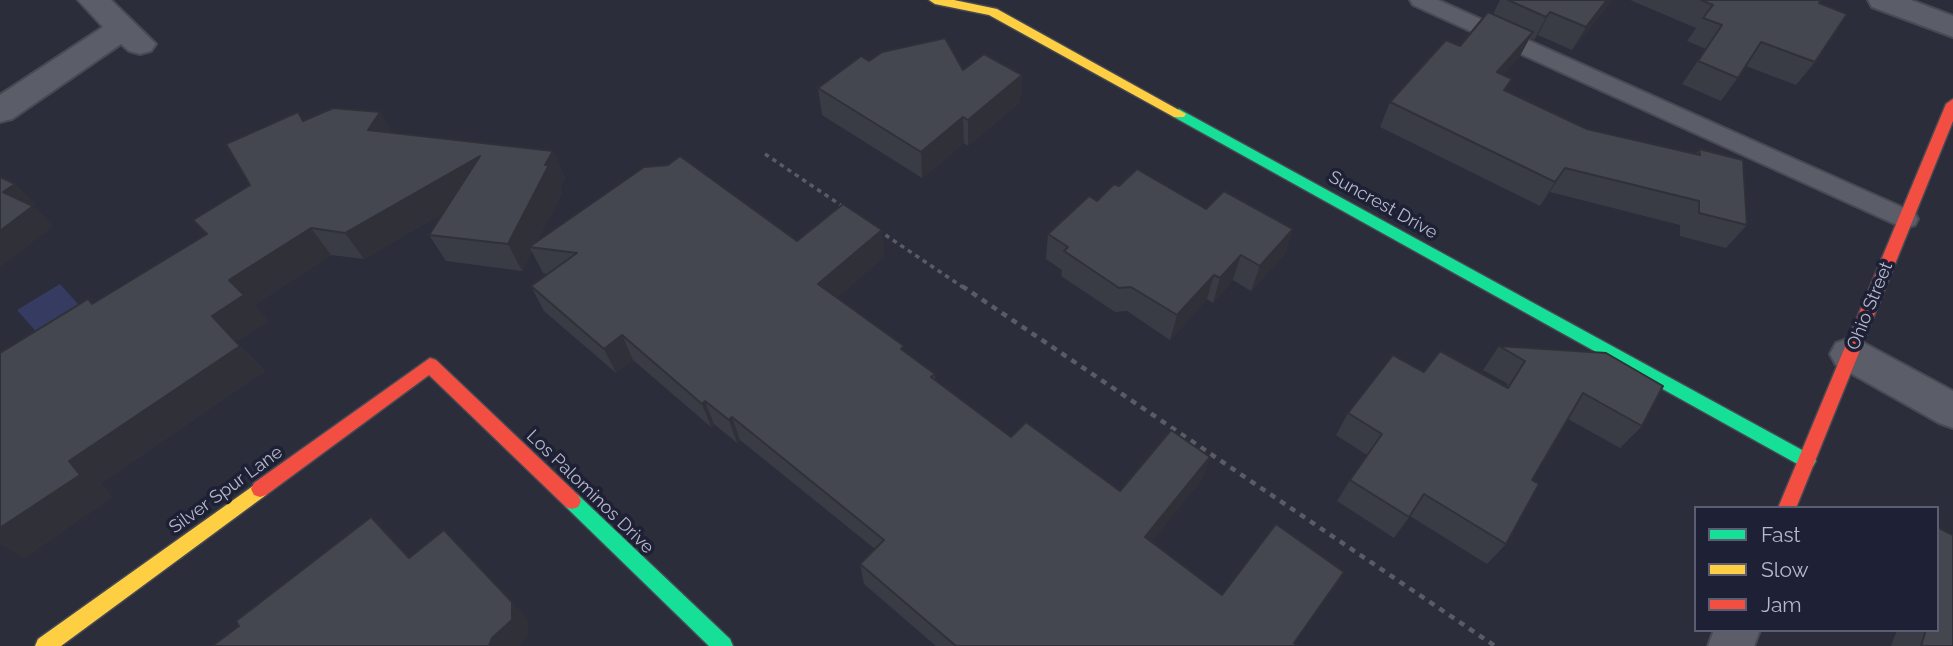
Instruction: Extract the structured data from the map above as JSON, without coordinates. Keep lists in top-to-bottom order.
{
  "streets": {
    "street": [
      "Suncrest Drive",
      "Ohio Street",
      "Silver Spur Lane",
      "Los Palominos Drive"
    ]
  },
  "crossings": [
    ["Suncrest Drive", "Ohio Street"],
    ["Silver Spur Lane", "Los Palominos Drive"]
  ],
  "legend": ["Fast", "Slow", "Jam"]
}
